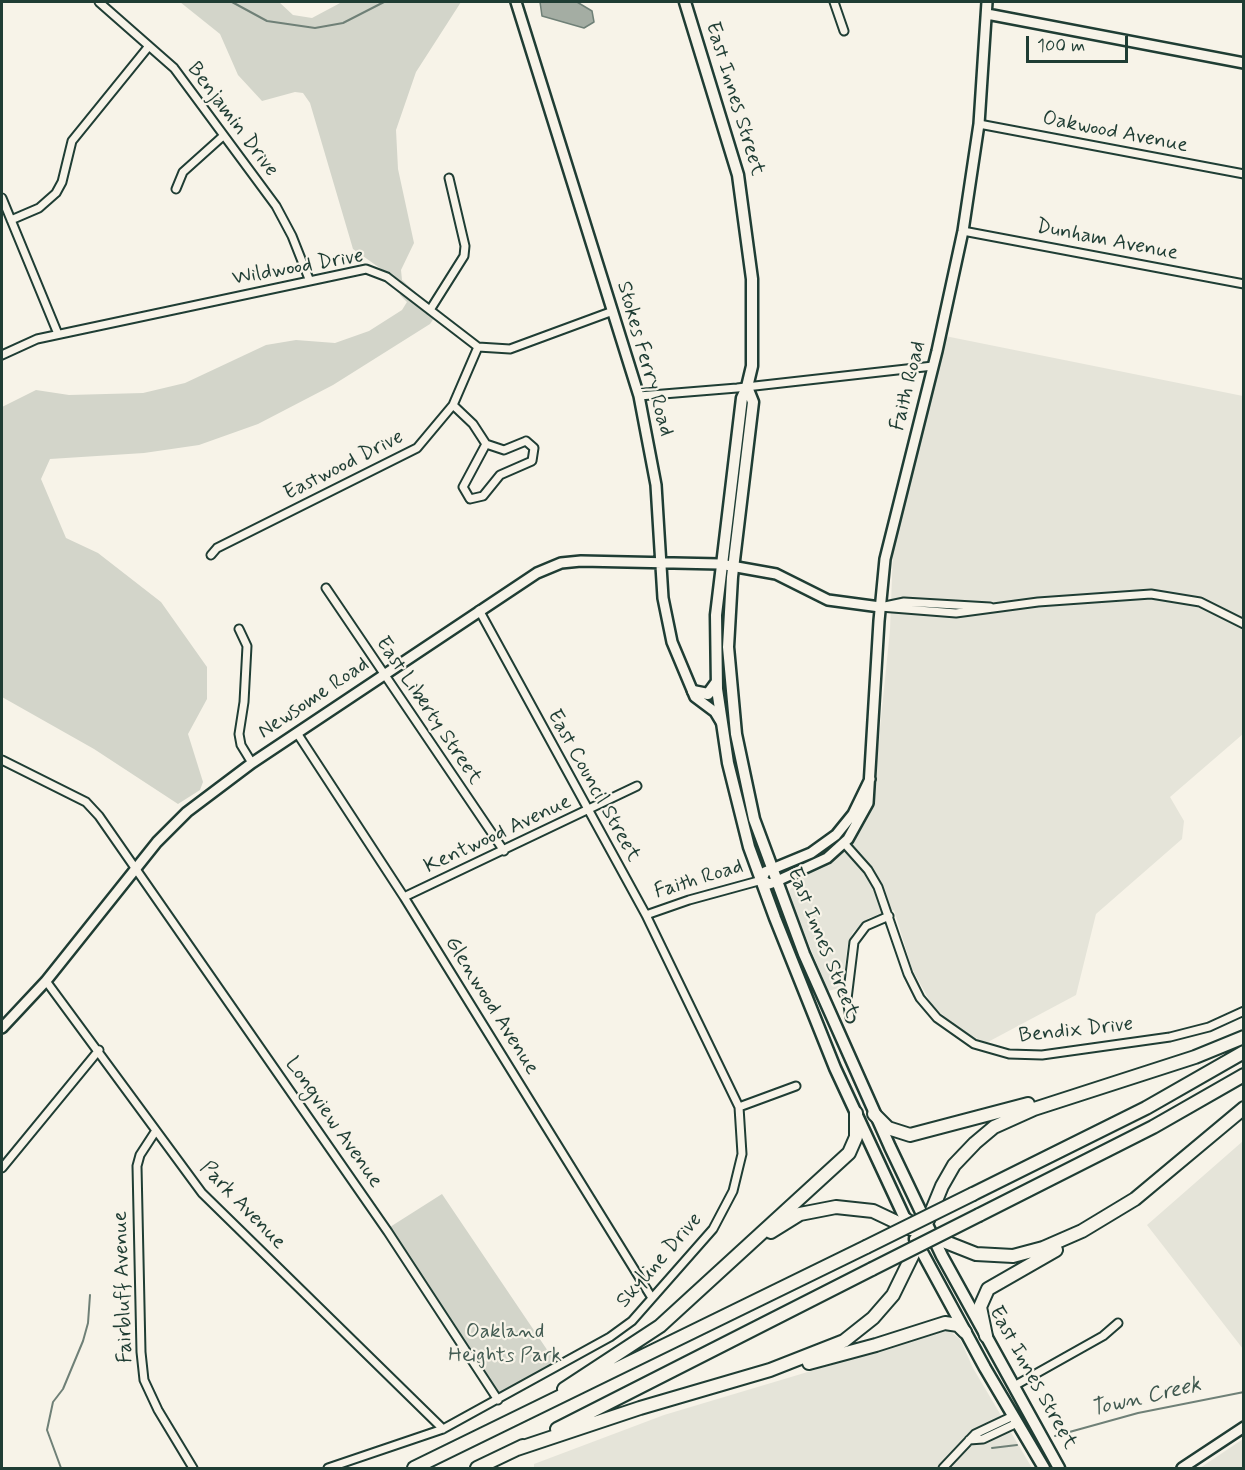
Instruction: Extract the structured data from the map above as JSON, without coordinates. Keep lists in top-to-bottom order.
{
  "streets": {
    "main road": ["East Innes Street"],
    "street": [
      "Benjamin Drive",
      "Oakwood Avenue",
      "Dunham Avenue",
      "Wildwood Drive",
      "Stokes Ferry Road",
      "Faith Road",
      "Eastwood Drive",
      "Newsome Road",
      "East Liberty Street",
      "East Council Street",
      "Kentwood Avenue",
      "Glenwood Avenue",
      "Bendix Drive",
      "Longview Avenue",
      "Park Avenue",
      "Skyline Drive",
      "Fairbluff Avenue"
    ]
  },
  "crossings": [
    ["East Innes Street", "Stokes Ferry Road"],
    ["East Innes Street", "Faith Road"],
    ["East Innes Street", "Newsome Road"],
    ["Benjamin Drive", "Wildwood Drive"],
    ["Oakwood Avenue", "Faith Road"],
    ["Dunham Avenue", "Faith Road"],
    ["Wildwood Drive", "Eastwood Drive"],
    ["Stokes Ferry Road", "Newsome Road"],
    ["Faith Road", "Newsome Road"],
    ["Faith Road", "East Council Street"],
    ["Faith Road", "Bendix Drive"],
    ["Newsome Road", "East Liberty Street"],
    ["Newsome Road", "East Council Street"],
    ["Newsome Road", "Glenwood Avenue"],
    ["Newsome Road", "Longview Avenue"],
    ["Newsome Road", "Park Avenue"],
    ["East Liberty Street", "Kentwood Avenue"],
    ["East Council Street", "Kentwood Avenue"],
    ["East Council Street", "Skyline Drive"],
    ["Kentwood Avenue", "Glenwood Avenue"],
    ["Glenwood Avenue", "Skyline Drive"],
    ["Longview Avenue", "Skyline Drive"],
    ["Park Avenue", "Skyline Drive"],
    ["Park Avenue", "Fairbluff Avenue"]
  ],
  "water": ["Town Creek"],
  "parks": ["Oakland Heights Park"],
  "scale_bar": "100 m"
}
